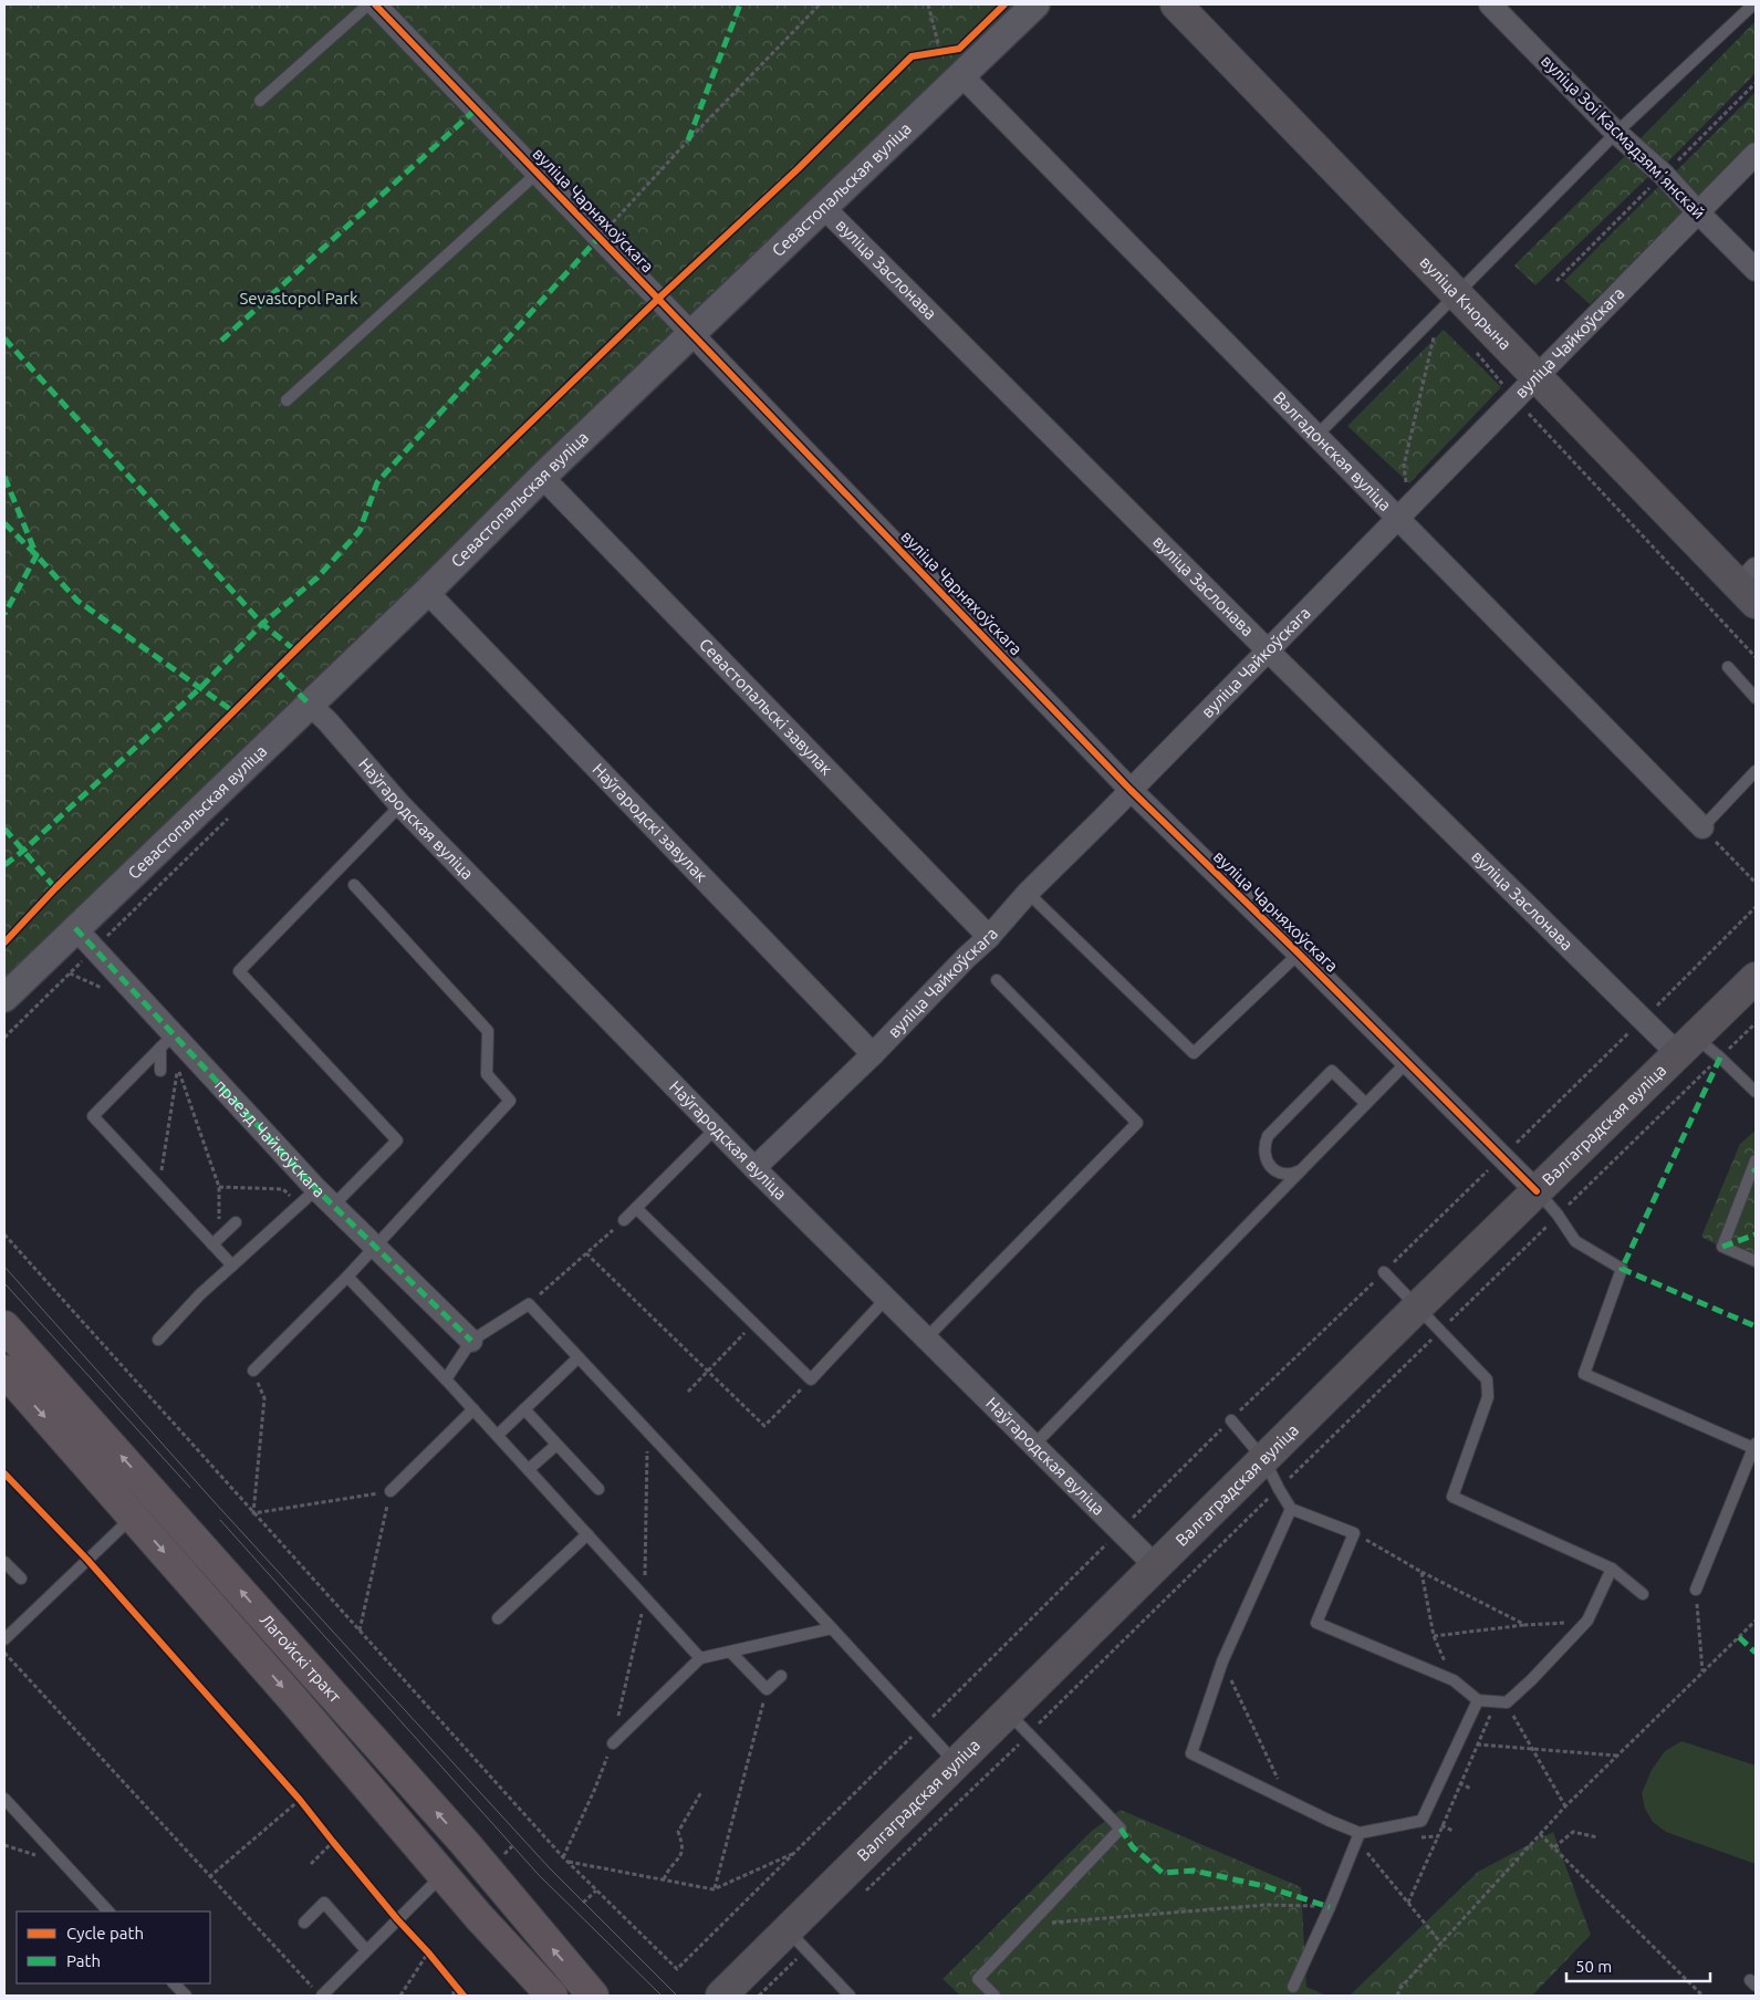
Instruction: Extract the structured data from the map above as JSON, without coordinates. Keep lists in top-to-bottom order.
{
  "streets": {
    "main road": ["вуліца Кнорына", "Валгаградская вуліца", "Лагойскі тракт"],
    "street": [
      "вуліца Зоі Касмадзямʼянскай",
      "Севастопальская вуліца",
      "вуліца Чарняхоўскага",
      "вуліца Заслонава",
      "вуліца Чайкоўскага",
      "Валгадонская вуліца",
      "Севастопальскі завулак",
      "Наўгародская вуліца",
      "Наўгародскі завулак",
      "праезд Чайкоўскага"
    ]
  },
  "crossings": [
    ["вуліца Зоі Касмадзямʼянскай", "вуліца Чайкоўскага"],
    ["Севастопальская вуліца", "вуліца Чарняхоўскага"],
    ["Севастопальская вуліца", "вуліца Заслонава"],
    ["Севастопальская вуліца", "Валгадонская вуліца"],
    ["Севастопальская вуліца", "Севастопальскі завулак"],
    ["Севастопальская вуліца", "Наўгародская вуліца"],
    ["Севастопальская вуліца", "Наўгародскі завулак"],
    ["Севастопальская вуліца", "праезд Чайкоўскага"],
    ["вуліца Чарняхоўскага", "вуліца Чайкоўскага"],
    ["вуліца Чарняхоўскага", "Валгаградская вуліца"],
    ["вуліца Заслонава", "вуліца Чайкоўскага"],
    ["вуліца Заслонава", "Валгаградская вуліца"],
    ["вуліца Кнорына", "вуліца Чайкоўскага"],
    ["вуліца Чайкоўскага", "Валгадонская вуліца"],
    ["вуліца Чайкоўскага", "Севастопальскі завулак"],
    ["вуліца Чайкоўскага", "Наўгародская вуліца"],
    ["вуліца Чайкоўскага", "Наўгародскі завулак"],
    ["Наўгародская вуліца", "Валгаградская вуліца"]
  ],
  "parks": ["Sevastopol Park"],
  "legend": ["Cycle path", "Path"],
  "scale_bar": "50 m"
}
